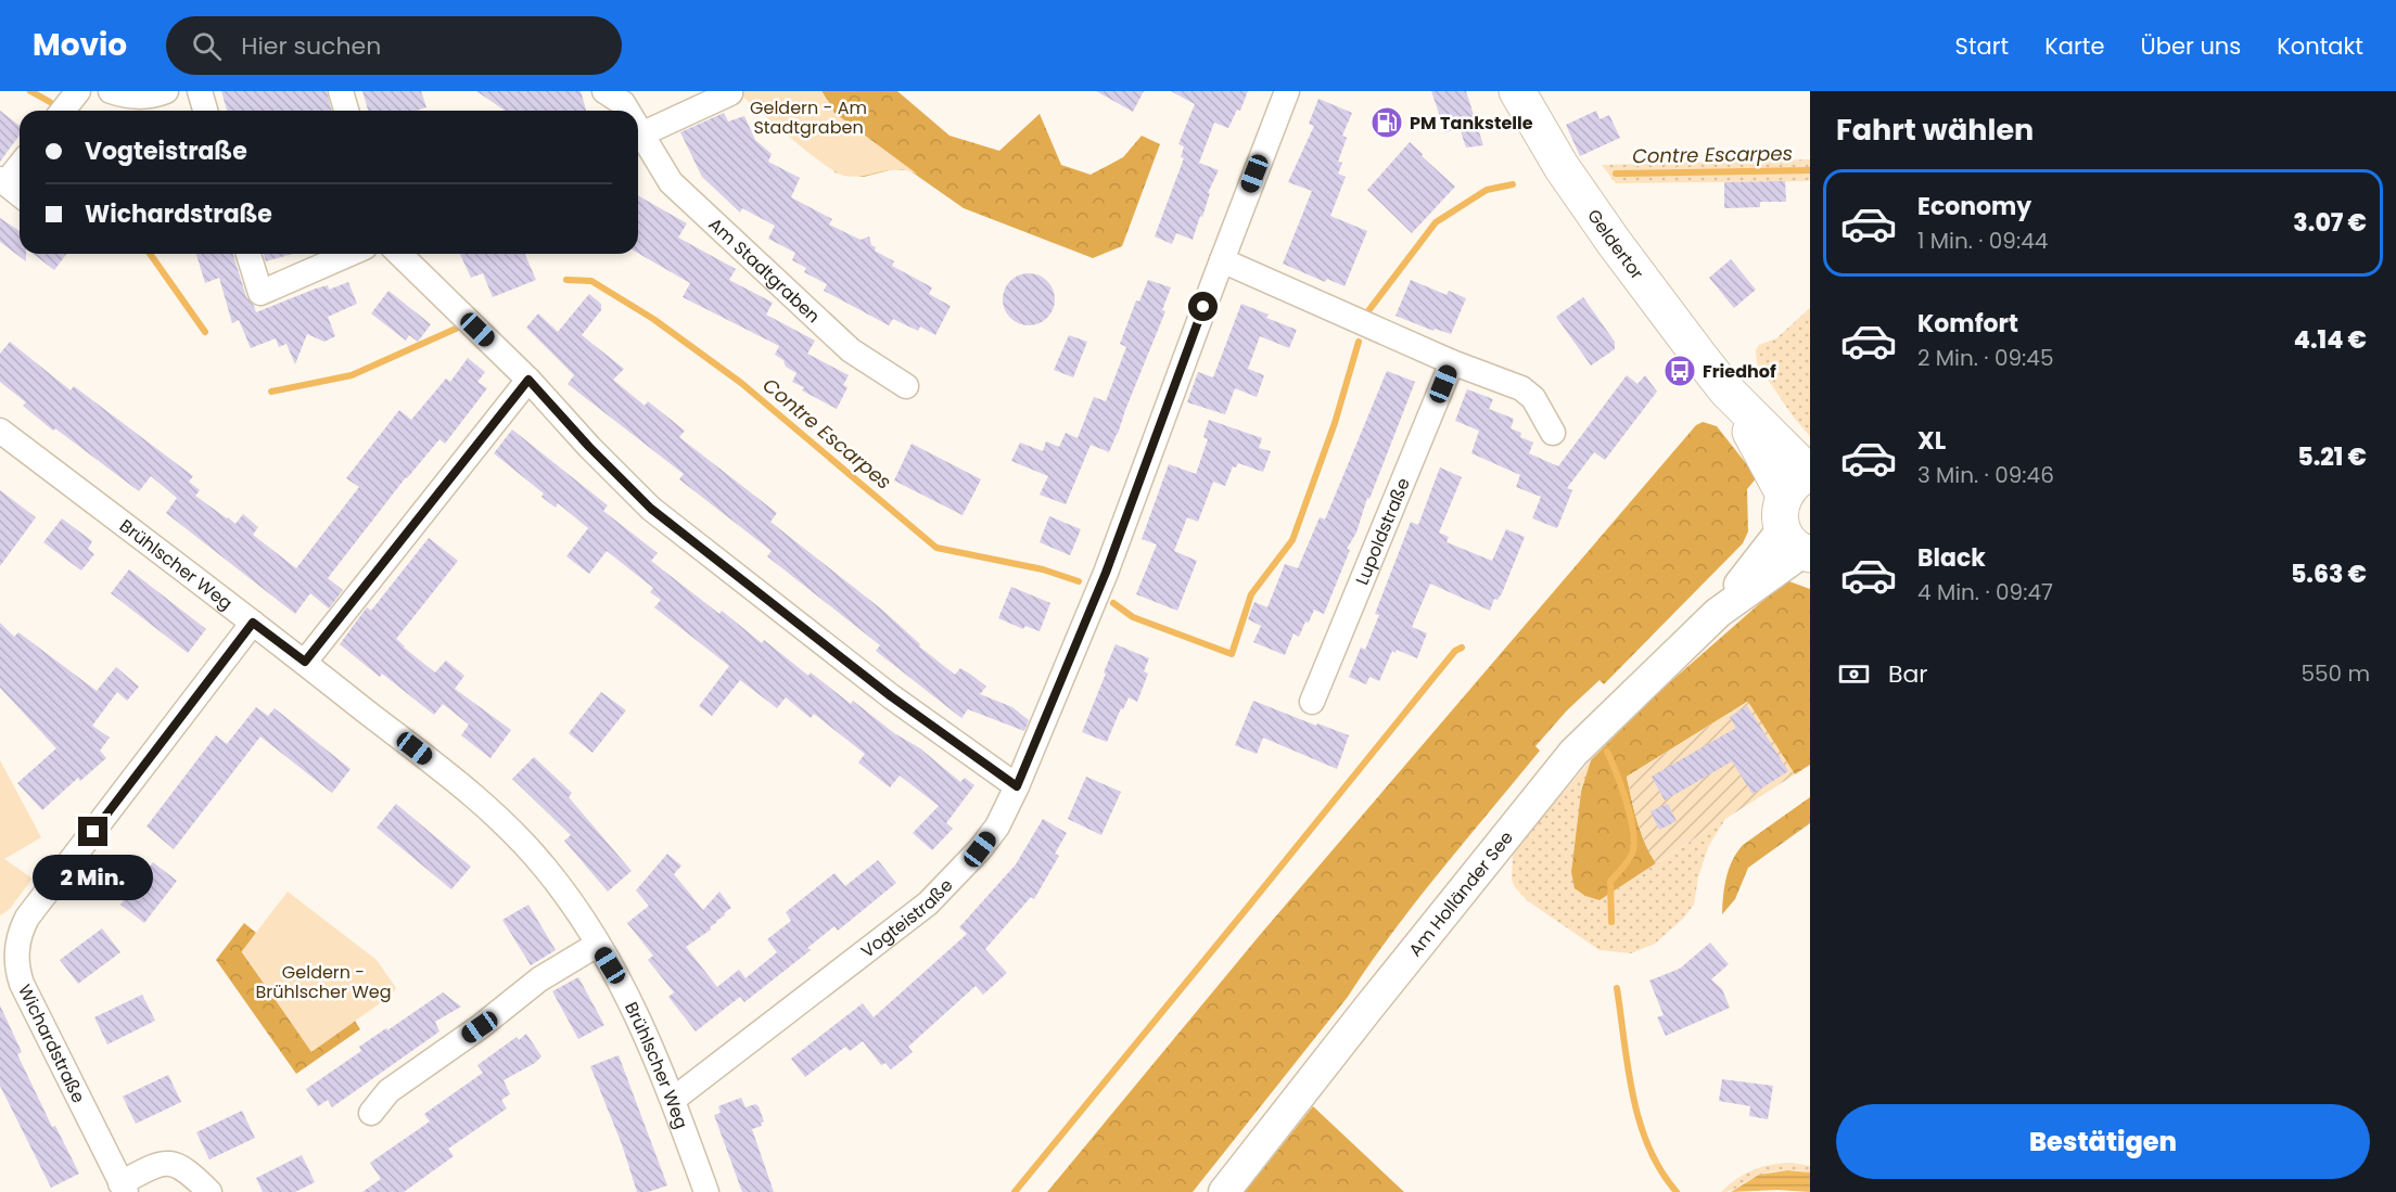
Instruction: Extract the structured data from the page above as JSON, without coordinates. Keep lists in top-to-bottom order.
{
  "streets": {
    "main road": ["Geldertor"],
    "street": [
      "Am Stadtgraben",
      "Lupoldstraße",
      "Brühlscher Weg",
      "Am Holländer See",
      "Vogteistraße",
      "Wichardstraße"
    ]
  },
  "crossings": [
    ["Brühlscher Weg", "Vogteistraße"],
    ["Brühlscher Weg", "Wichardstraße"]
  ],
  "water": ["Contre Escarpes"],
  "parks": ["Geldern - Am Stadtgraben", "Geldern - Brühlscher Weg"],
  "places": {
    "fuel station": ["PM Tankstelle"],
    "bus stop": ["Friedhof"]
  },
  "page": {
    "header": "Movio",
    "search": "Hier suchen",
    "nav": [
      "Start",
      "Karte",
      "Über uns",
      "Kontakt"
    ],
    "heading": "Fahrt wählen",
    "banner": ["Vogteistraße", "Wichardstraße"],
    "list": [
      {
        "name": "Economy",
        "note": "1 Min. · 09:44",
        "value": "3.07 €"
      },
      {
        "name": "Komfort",
        "note": "2 Min. · 09:45",
        "value": "4.14 €"
      },
      {
        "name": "XL",
        "note": "3 Min. · 09:46",
        "value": "5.21 €"
      },
      {
        "name": "Black",
        "note": "4 Min. · 09:47",
        "value": "5.63 €"
      }
    ],
    "pay": ["Bar", "550 m"],
    "bubble": "2 Min.",
    "buttons": "Bestätigen"
  }
}
